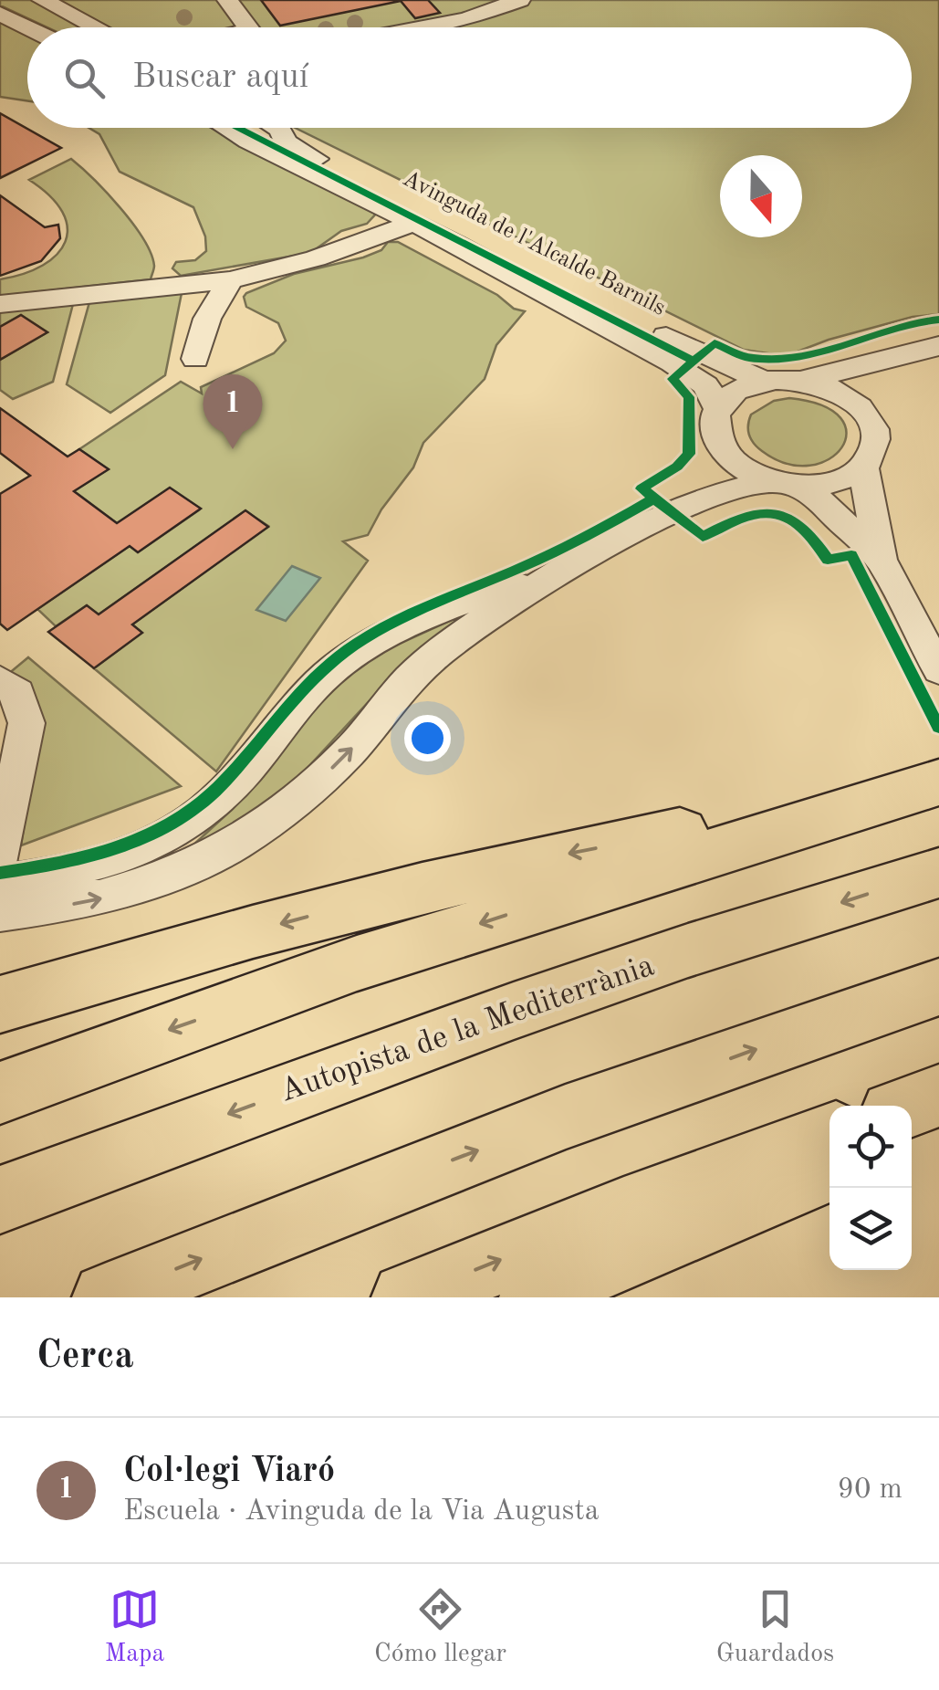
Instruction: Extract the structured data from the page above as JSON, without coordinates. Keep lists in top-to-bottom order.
{
  "streets": {
    "highway": ["Autopista de la Mediterrània"],
    "street": ["Avinguda de l'Alcalde Barnils"]
  },
  "north": "bottom",
  "page": {
    "search": "Buscar aquí",
    "pins": "1",
    "heading": "Cerca",
    "list": [
      {
        "mark": "1",
        "name": "Col·legi Viaró",
        "note": "Escuela · Avinguda de la Via Augusta",
        "value": "90 m"
      }
    ],
    "nav": ["Mapa", "Cómo llegar", "Guardados"]
  }
}
